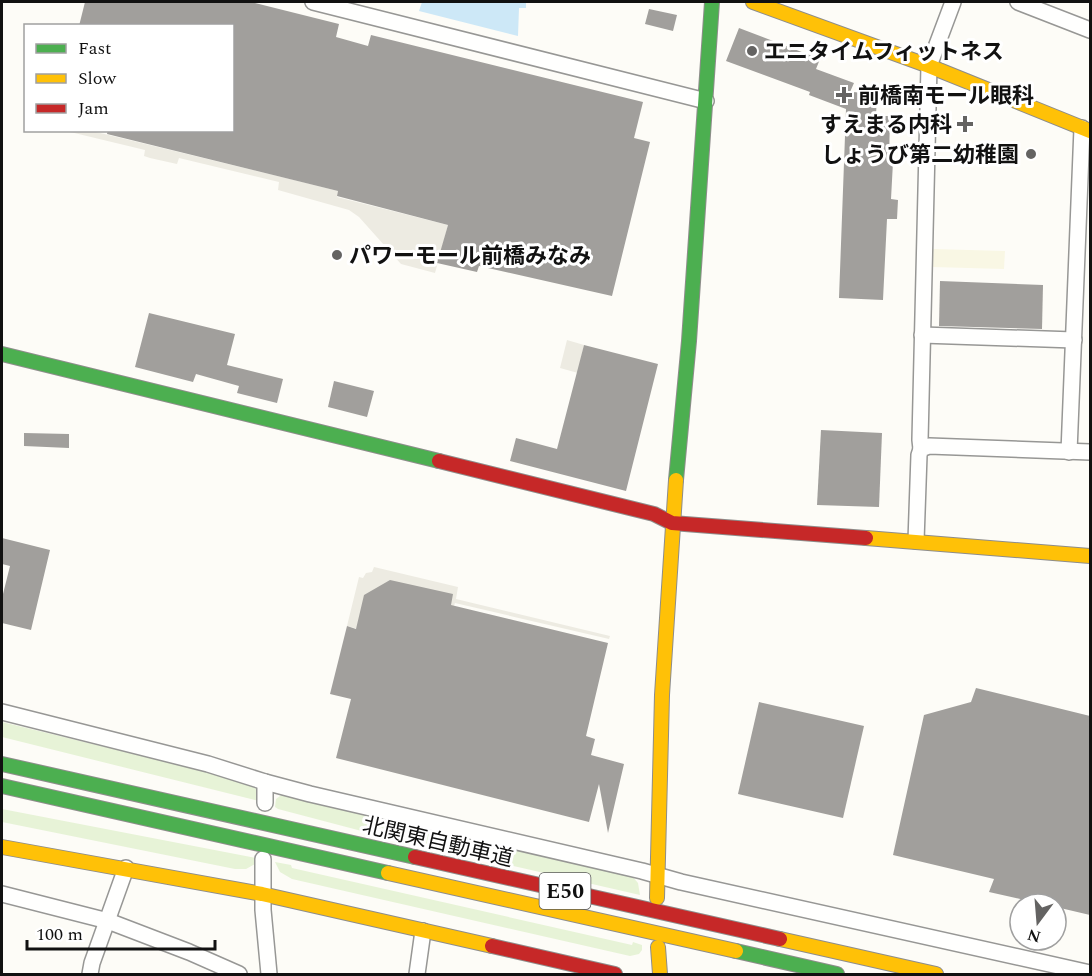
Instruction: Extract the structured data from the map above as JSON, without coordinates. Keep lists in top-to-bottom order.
{
  "streets": {
    "main road": ["北関東自動車道", "E50"]
  },
  "places": {
    "other": ["エニタイムフィットネス", "しょうび第二幼稚園", "パワーモール前橋みなみ"],
    "health": ["前橋南モール眼科", "すえまる内科"]
  },
  "legend": ["Fast", "Slow", "Jam"],
  "scale_bar": "100 m",
  "north": "bottom"
}
